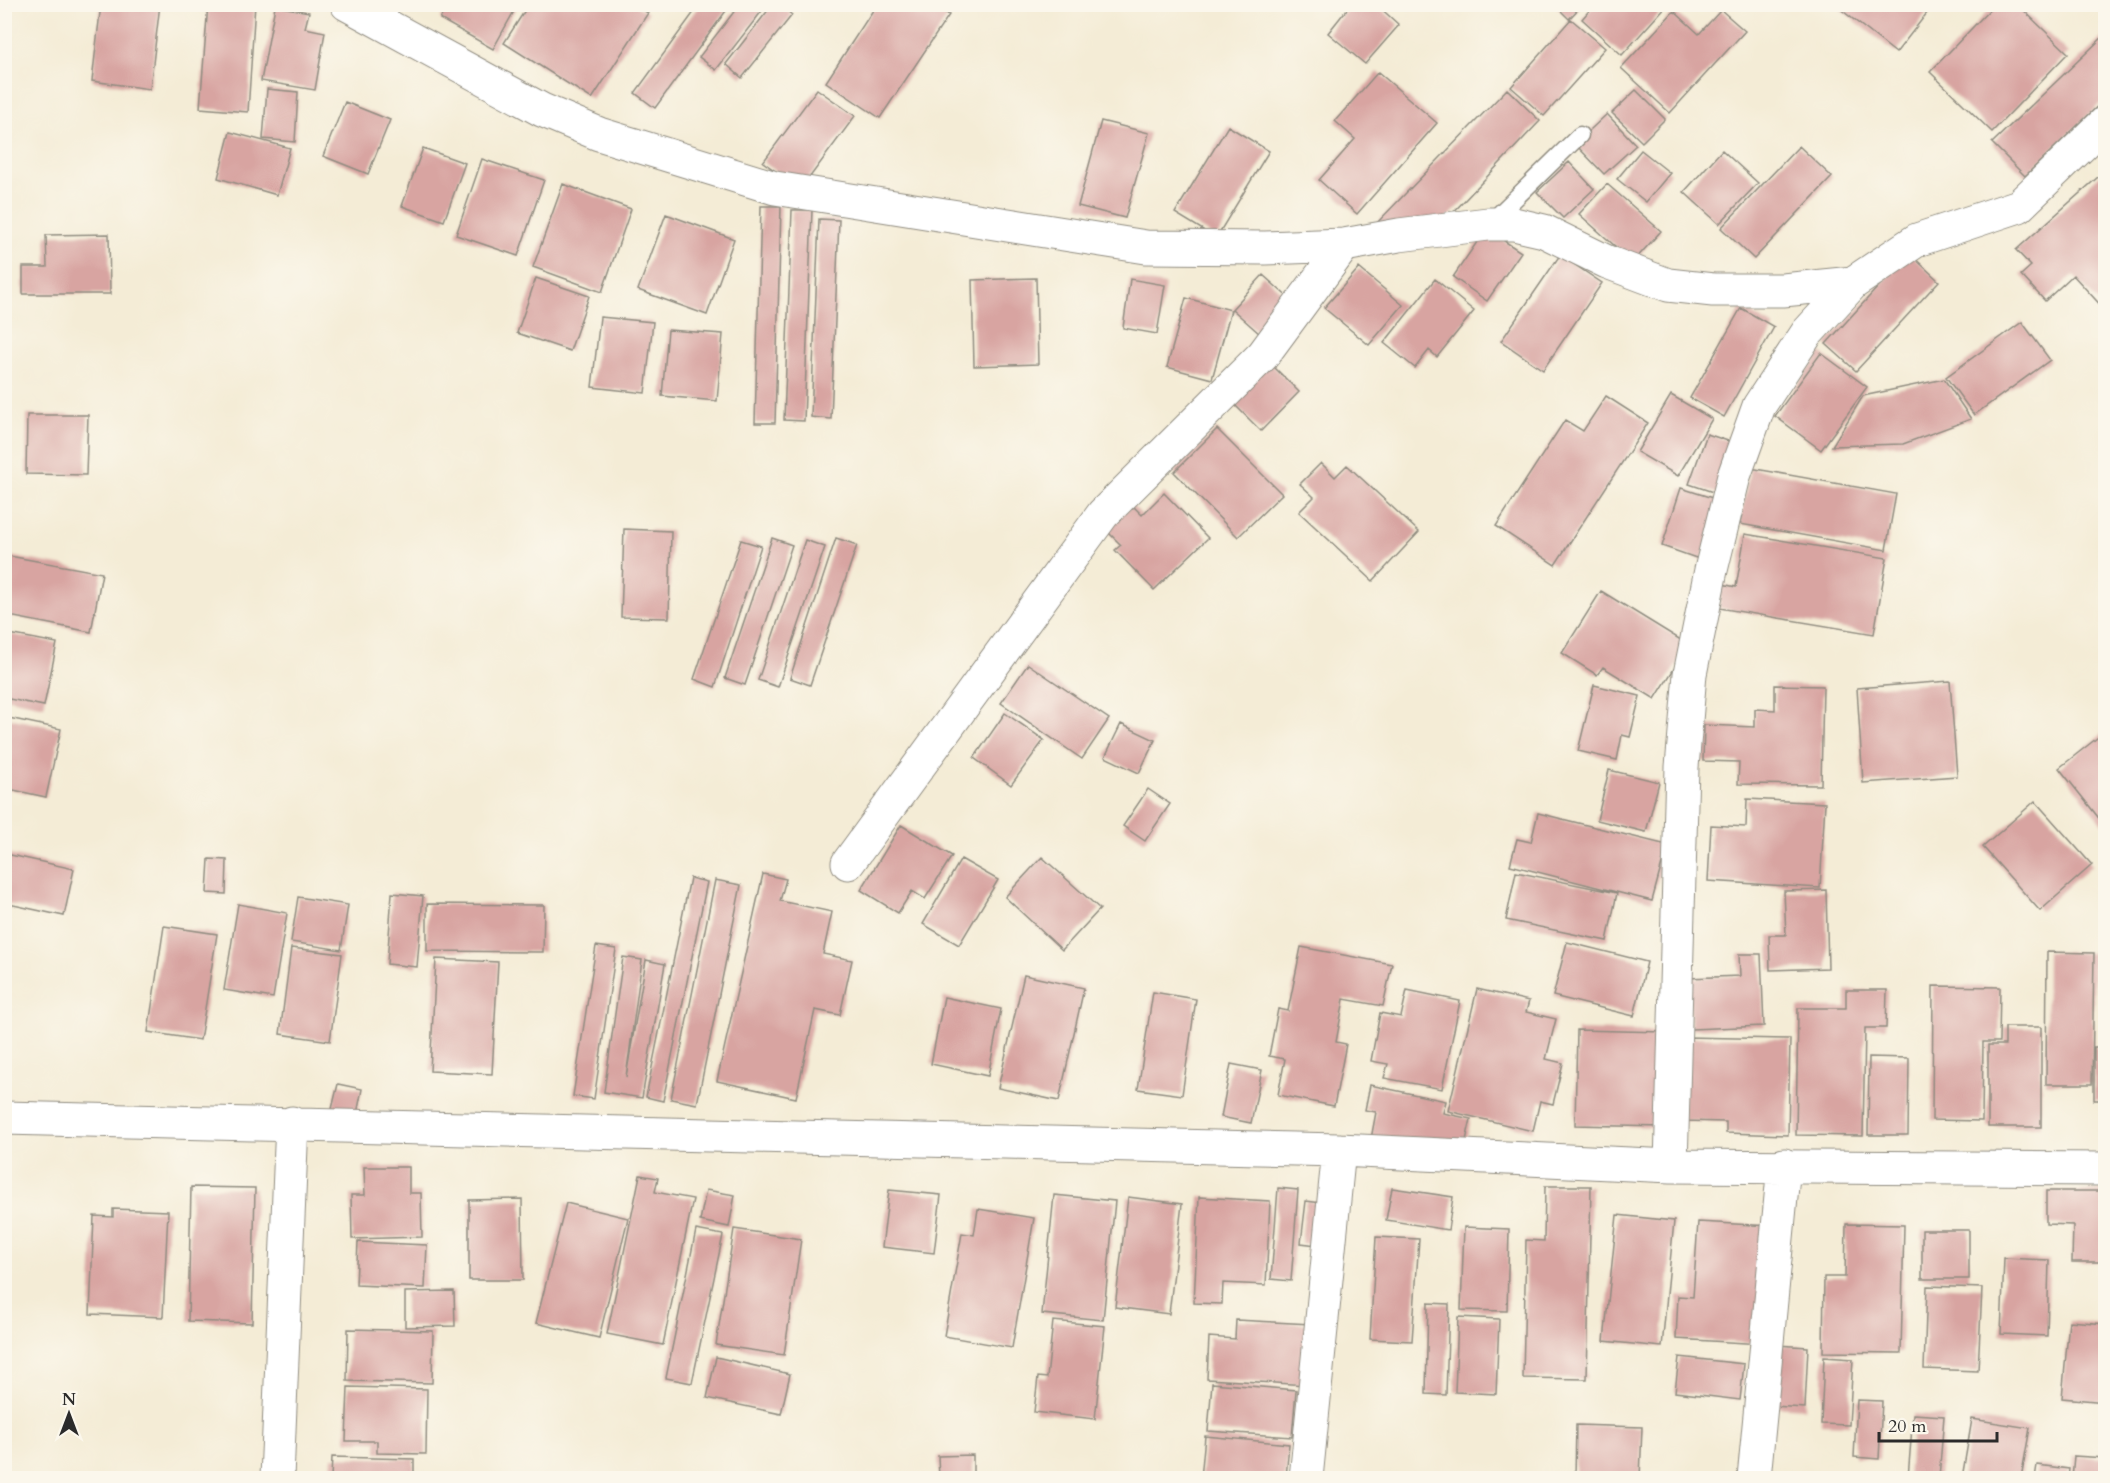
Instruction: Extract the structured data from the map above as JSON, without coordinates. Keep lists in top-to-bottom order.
{
  "scale_bar": "20 m",
  "north": "top"
}
